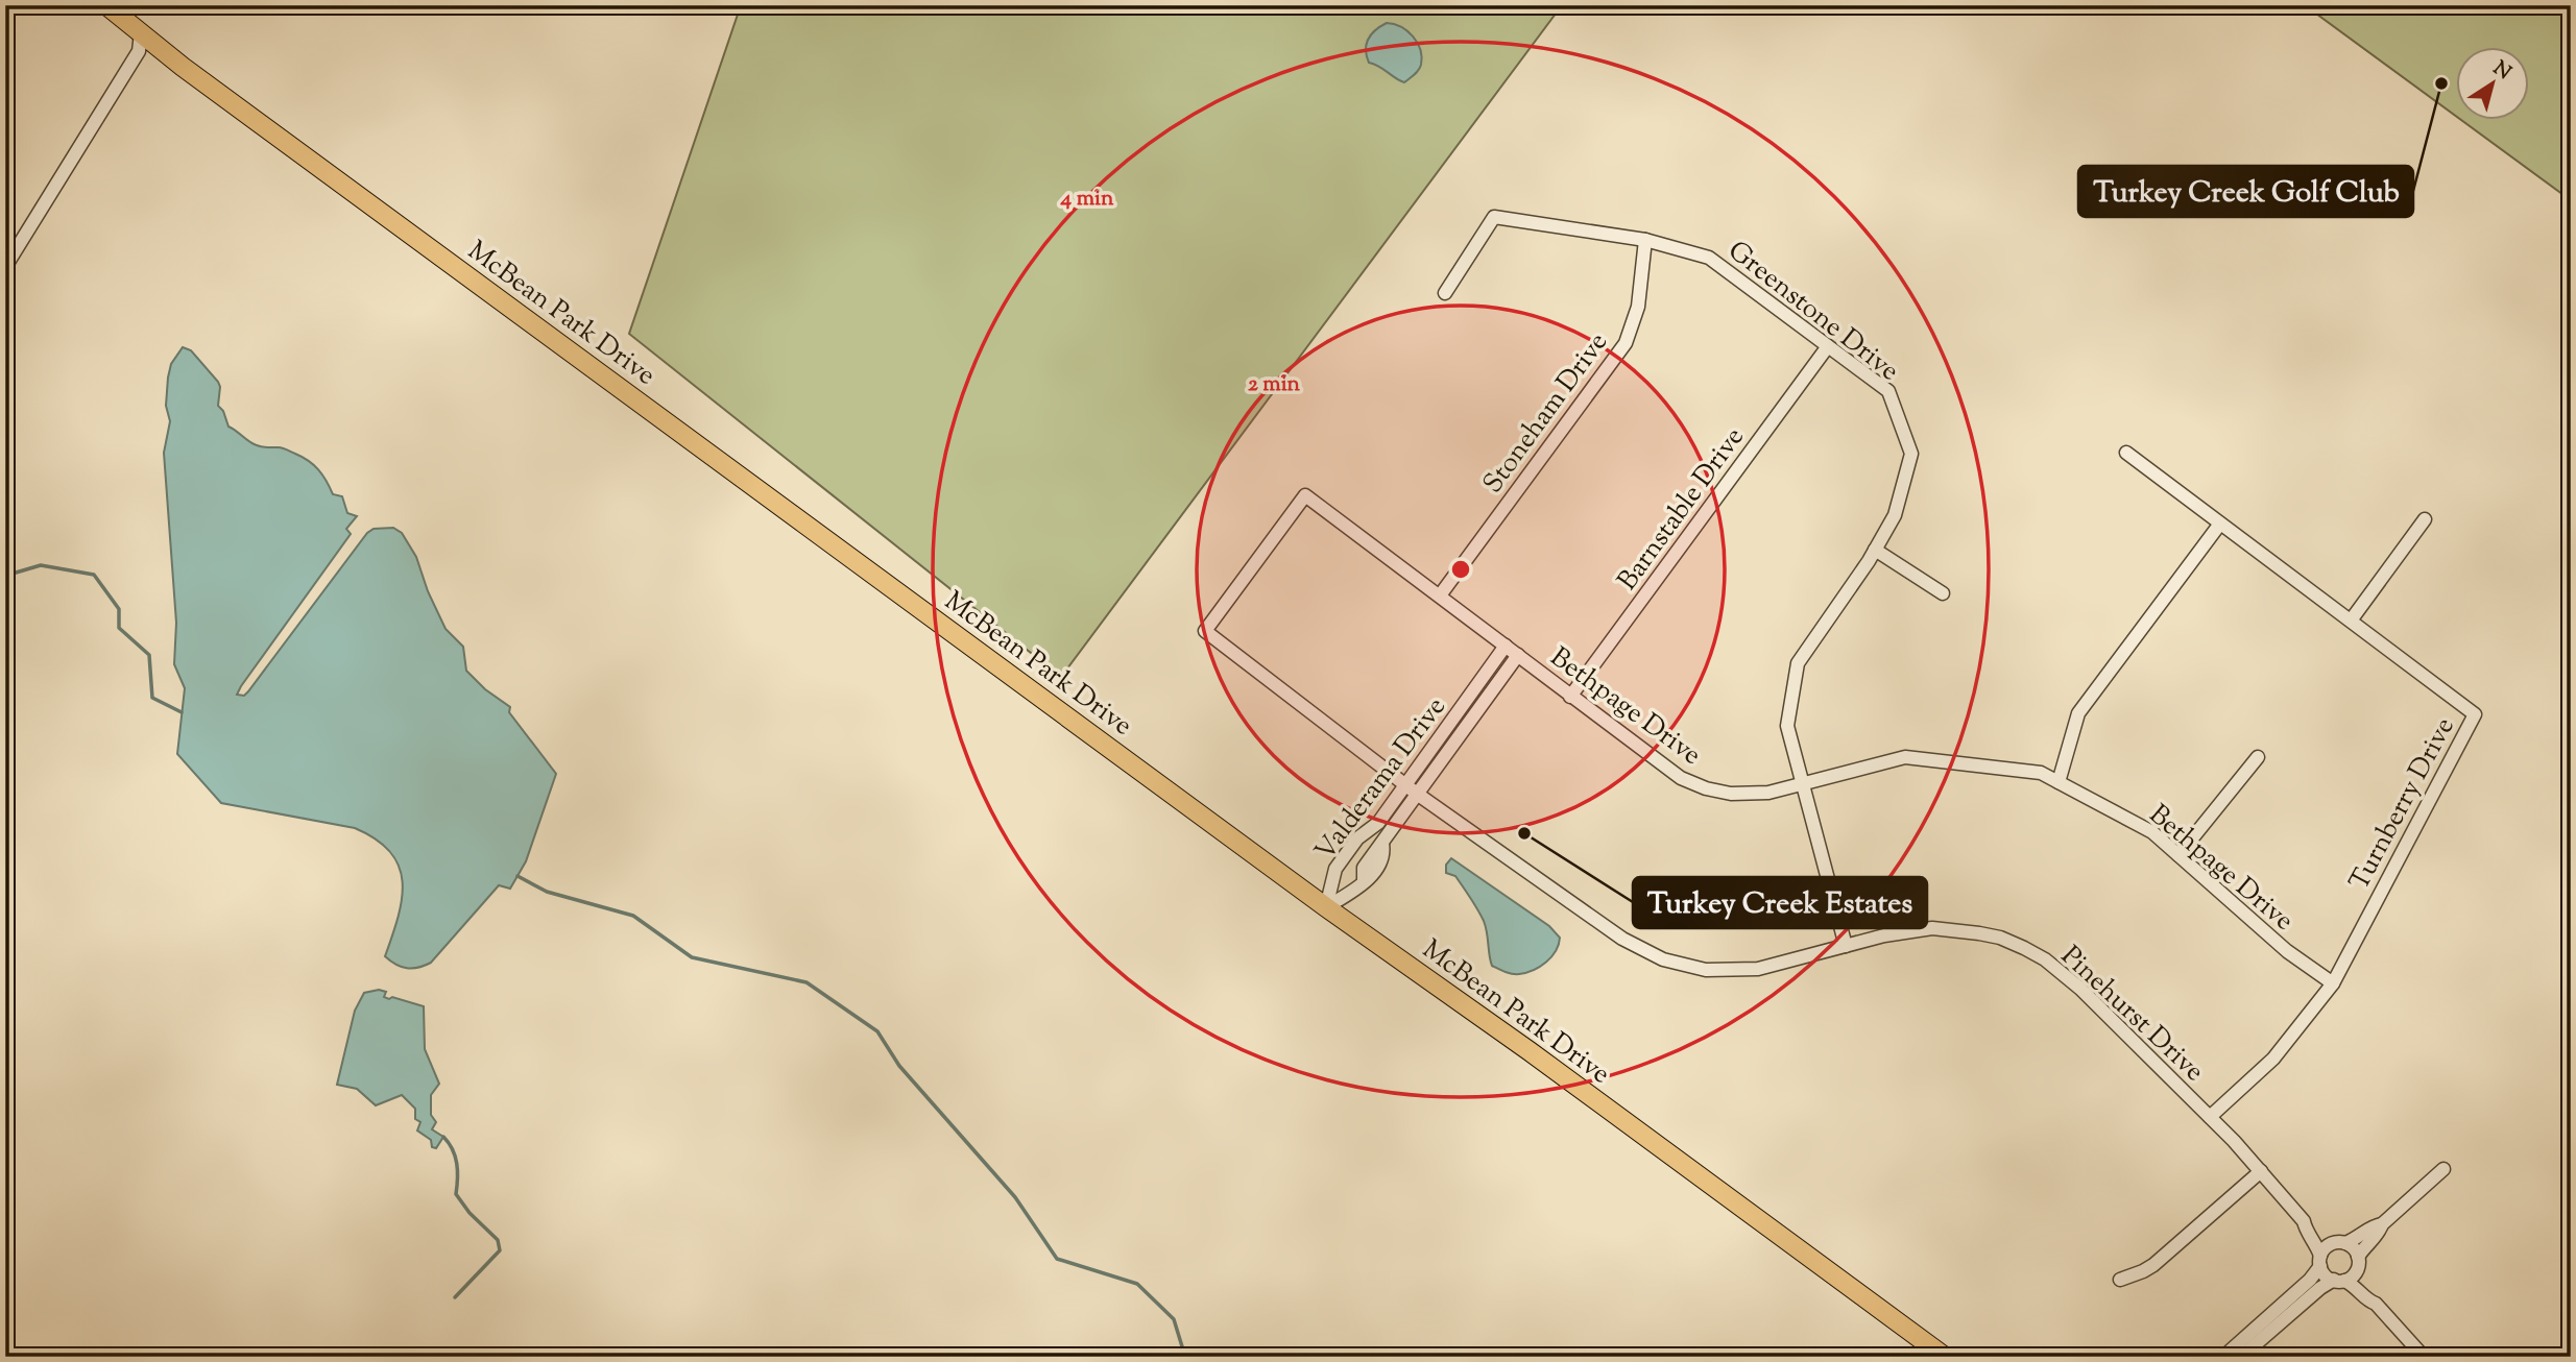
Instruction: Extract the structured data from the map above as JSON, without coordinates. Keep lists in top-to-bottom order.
{
  "streets": {
    "main road": ["McBean Park Drive"],
    "street": [
      "Greenstone Drive",
      "Stoneham Drive",
      "Barnstable Drive",
      "Bethpage Drive",
      "Valderama Drive",
      "Turnberry Drive",
      "Pinehurst Drive"
    ]
  },
  "crossings": [
    ["Greenstone Drive", "Stoneham Drive"],
    ["Greenstone Drive", "Barnstable Drive"],
    ["Greenstone Drive", "Bethpage Drive"],
    ["Greenstone Drive", "Pinehurst Drive"],
    ["McBean Park Drive", "Valderama Drive"],
    ["Stoneham Drive", "Bethpage Drive"],
    ["Stoneham Drive", "Pinehurst Drive"],
    ["Barnstable Drive", "Bethpage Drive"],
    ["Bethpage Drive", "Valderama Drive"],
    ["Bethpage Drive", "Turnberry Drive"],
    ["Bethpage Drive", "Pinehurst Drive"],
    ["Valderama Drive", "Pinehurst Drive"],
    ["Turnberry Drive", "Pinehurst Drive"]
  ],
  "places": ["Turkey Creek Golf Club", "Turkey Creek Estates"],
  "north": "top right",
  "rings": ["4 min", "2 min"]
}
